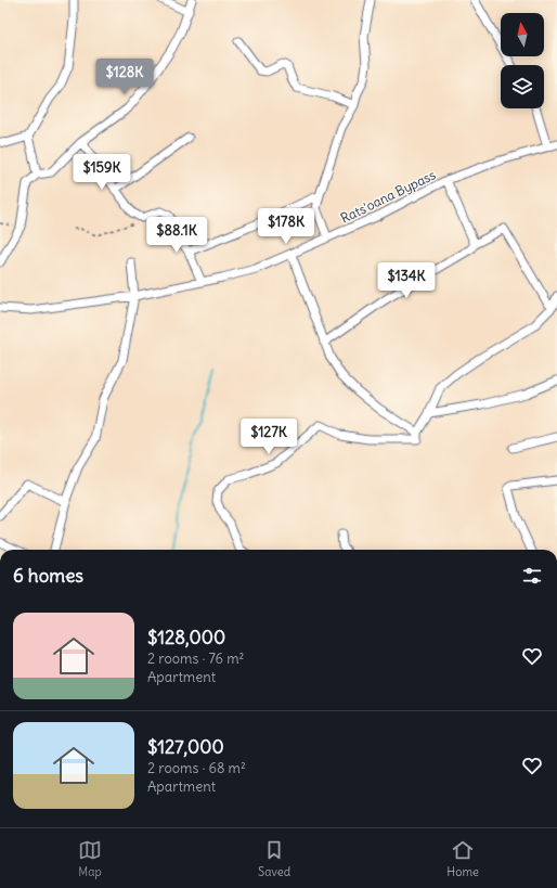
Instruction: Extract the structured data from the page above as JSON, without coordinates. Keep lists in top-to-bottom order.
{
  "streets": {
    "street": ["Rats'oana Bypass"]
  },
  "north": "top",
  "page": {
    "price": [
      "$128K",
      "$159K",
      "$178K",
      "$88.1K",
      "$134K",
      "$127K"
    ],
    "heading": "6 homes",
    "list": [
      {
        "name": "$128,000",
        "note": "2 rooms · 76 m² · Apartment"
      },
      {
        "name": "$127,000",
        "note": "2 rooms · 68 m² · Apartment"
      }
    ],
    "tabs": ["Map", "Saved", "Home"]
  }
}
